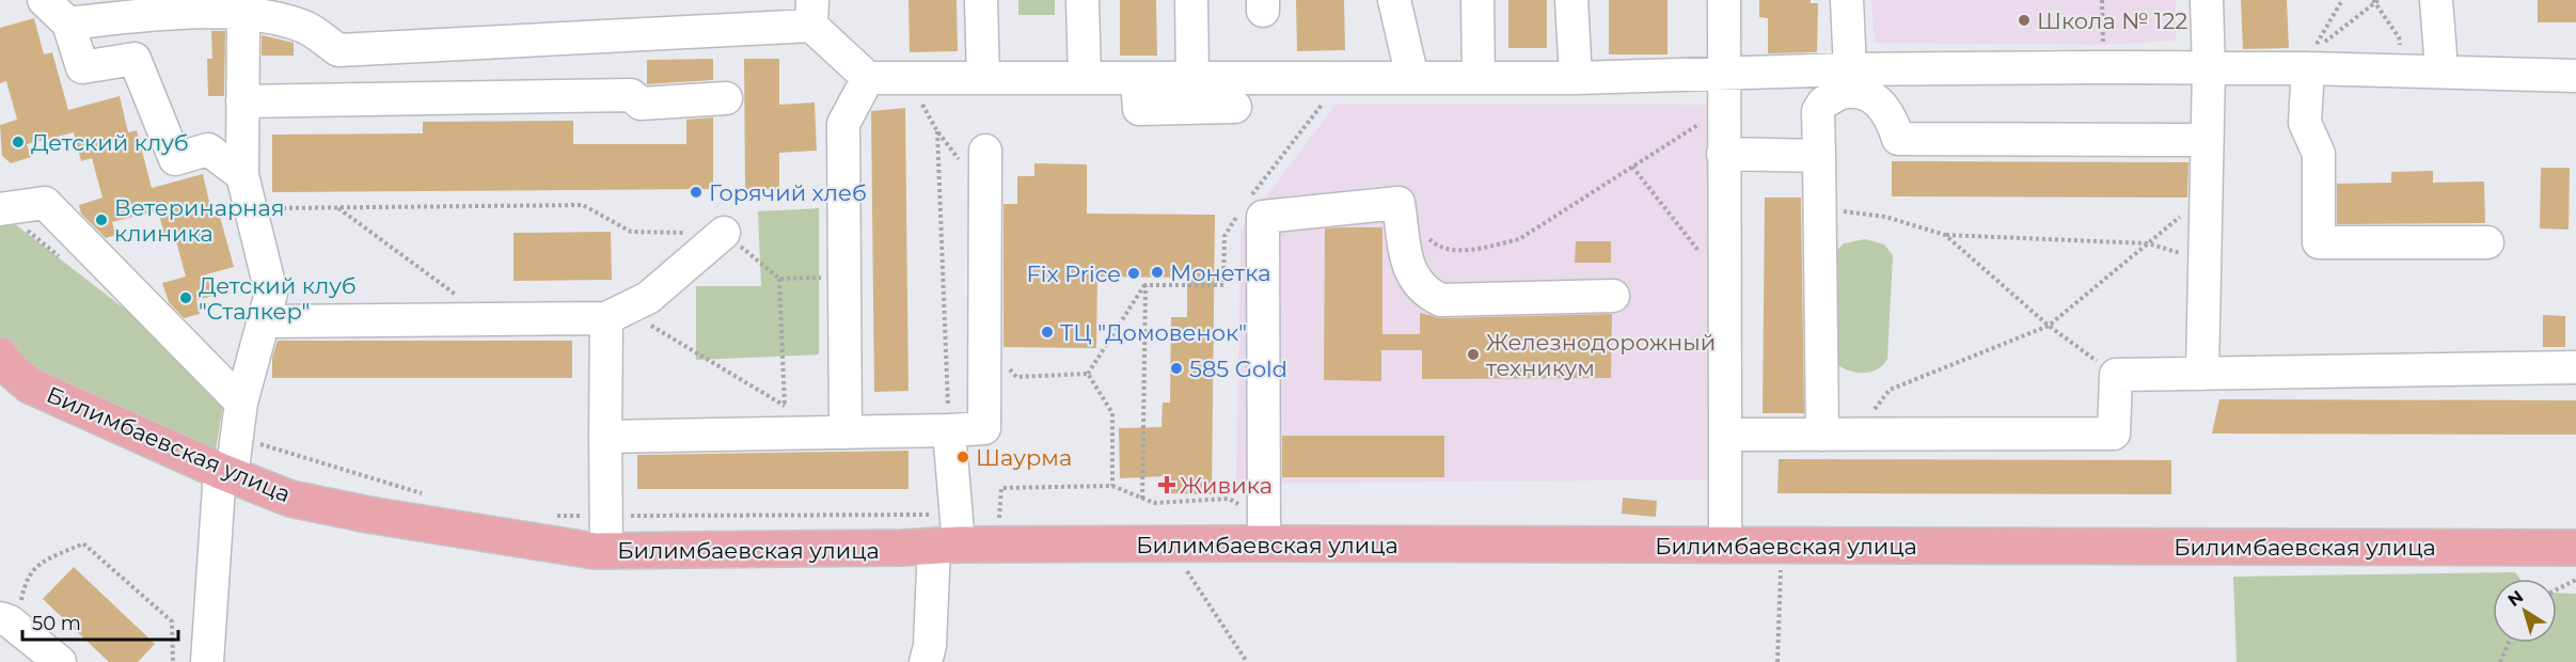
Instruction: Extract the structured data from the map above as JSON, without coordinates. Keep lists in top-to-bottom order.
{
  "streets": {
    "main road": ["Билимбаевская улица"]
  },
  "places": {
    "other": [
      "Школа № 122",
      "Детский клуб",
      "Горячий хлеб",
      "Ветеринарная клиника",
      "Монетка",
      "Fix Price",
      "Детский клуб \"Сталкер\"",
      "ТЦ \"Домовенок\"",
      "Железнодорожный техникум",
      "585 Gold",
      "Шаурма"
    ],
    "health": ["Живика"]
  },
  "scale_bar": "50 m",
  "north": "top left"
}
